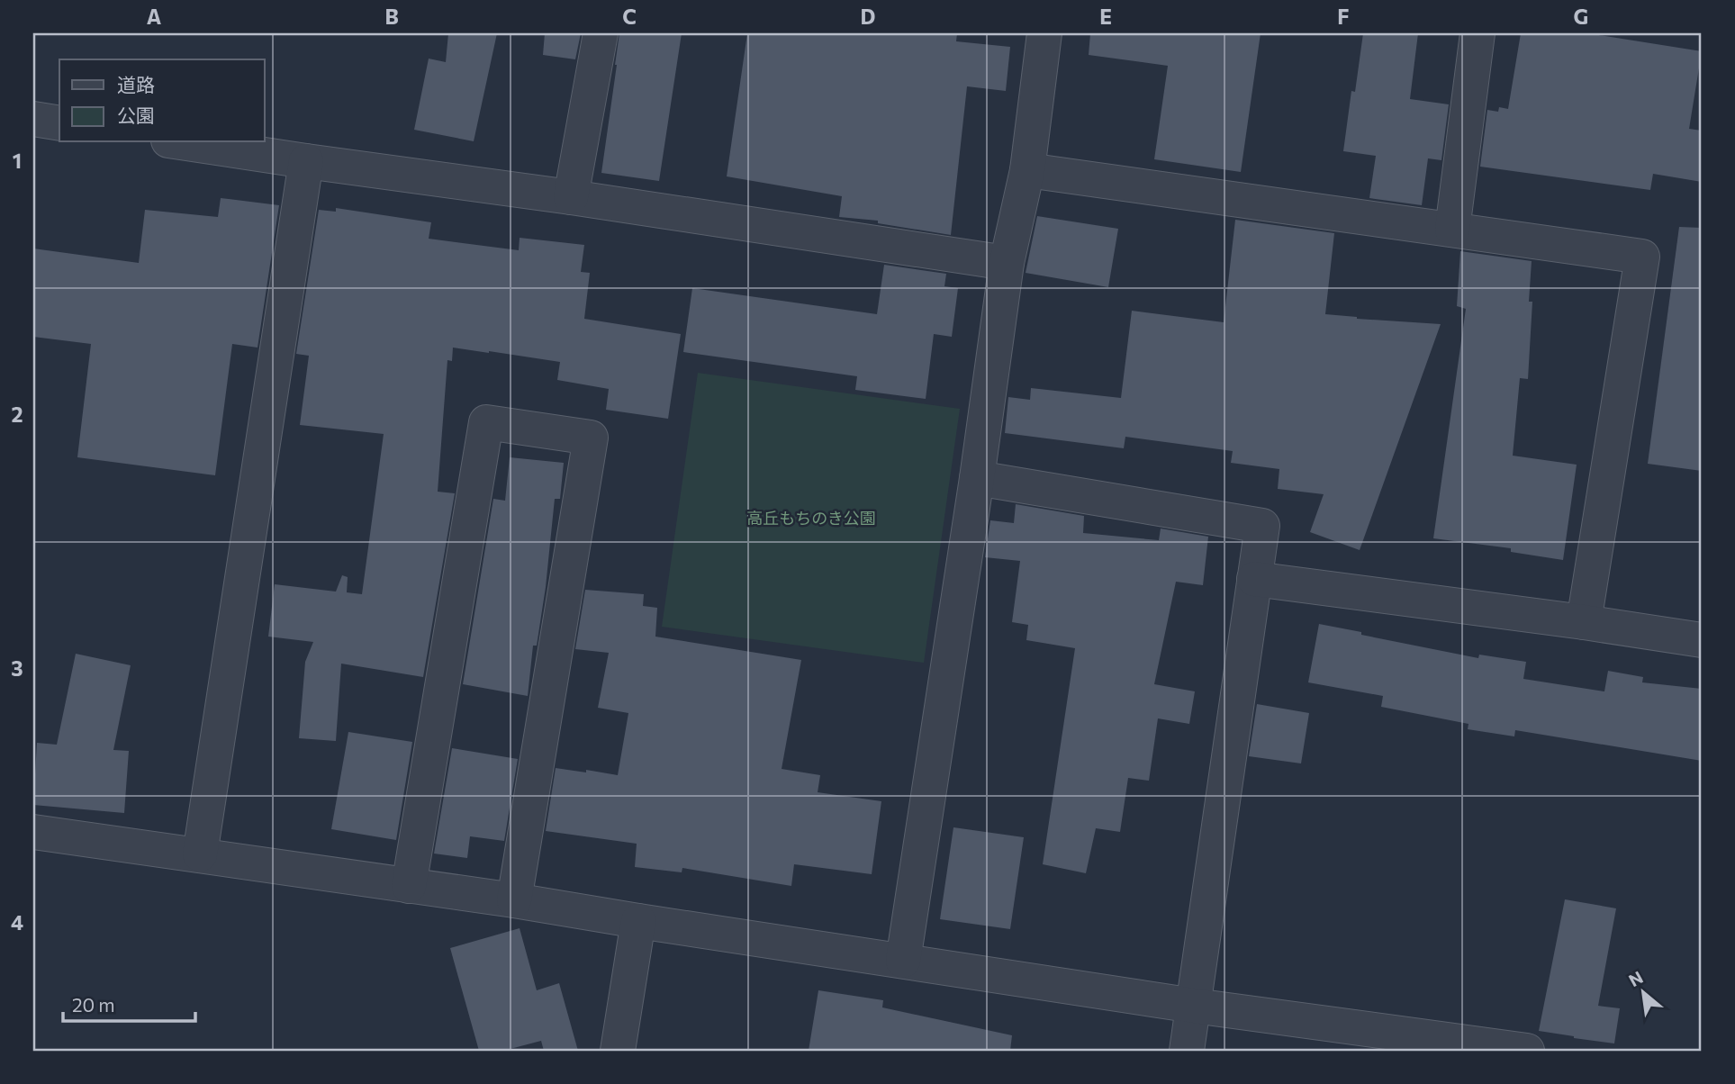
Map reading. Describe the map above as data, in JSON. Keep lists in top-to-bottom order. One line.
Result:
{"parks":["高丘もちのき公園"],"legend":["道路","公園"],"scale_bar":"20 m","north":"top left","grid":{"columns":["A","B","C","D","E","F","G"],"rows":["1","2","3","4"]}}
